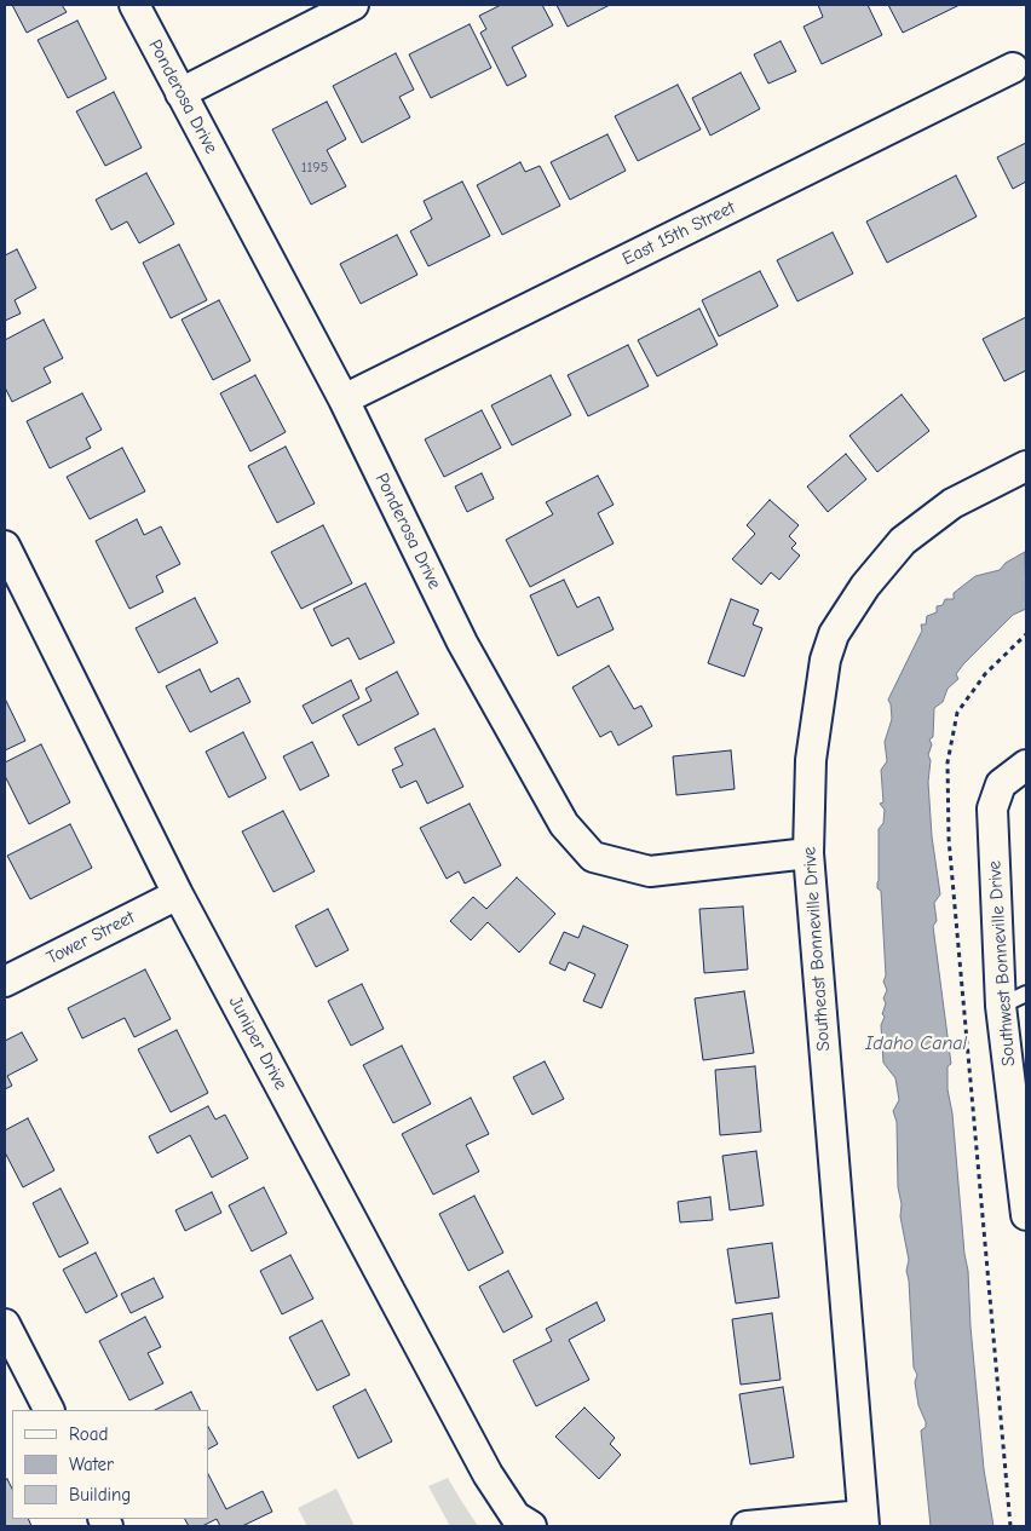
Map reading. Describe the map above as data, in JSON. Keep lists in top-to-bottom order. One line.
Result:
{"streets":{"street":["Ponderosa Drive","East 15th Street","Tower Street","Southeast Bonneville Drive","Southwest Bonneville Drive","Juniper Drive"]},"crossings":[["Ponderosa Drive","East 15th Street"],["Ponderosa Drive","Southeast Bonneville Drive"],["Tower Street","Juniper Drive"]],"water":["Idaho Canal"],"house_numbers":["1195"],"legend":["Road","Water","Building"]}
